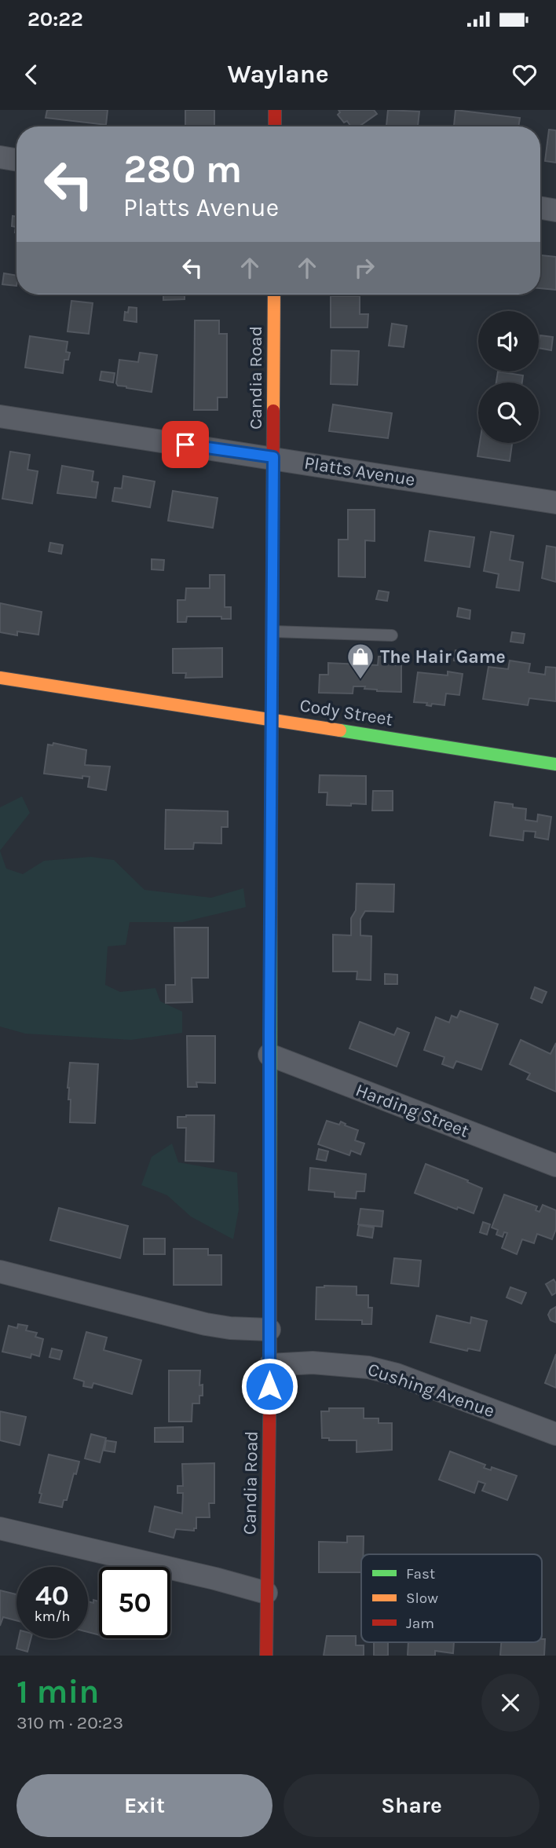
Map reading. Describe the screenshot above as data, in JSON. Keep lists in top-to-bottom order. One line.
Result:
{"streets":{"main road":["Candia Road","Cody Street"],"street":["Platts Avenue","Harding Street","Cushing Avenue"]},"crossings":[["Candia Road","Platts Avenue"],["Candia Road","Cody Street"],["Candia Road","Harding Street"],["Candia Road","Cushing Avenue"]],"places":{"shop":["The Hair Game"]},"legend":["Fast","Slow","Jam"],"page":{"status":"20:22","header":"Waylane","turn":["280 m","Platts Avenue"],"speed":"40 km/h","limit":"50","heading":["1 min","310 m · 20:23"],"buttons":["Exit","Share"]}}
